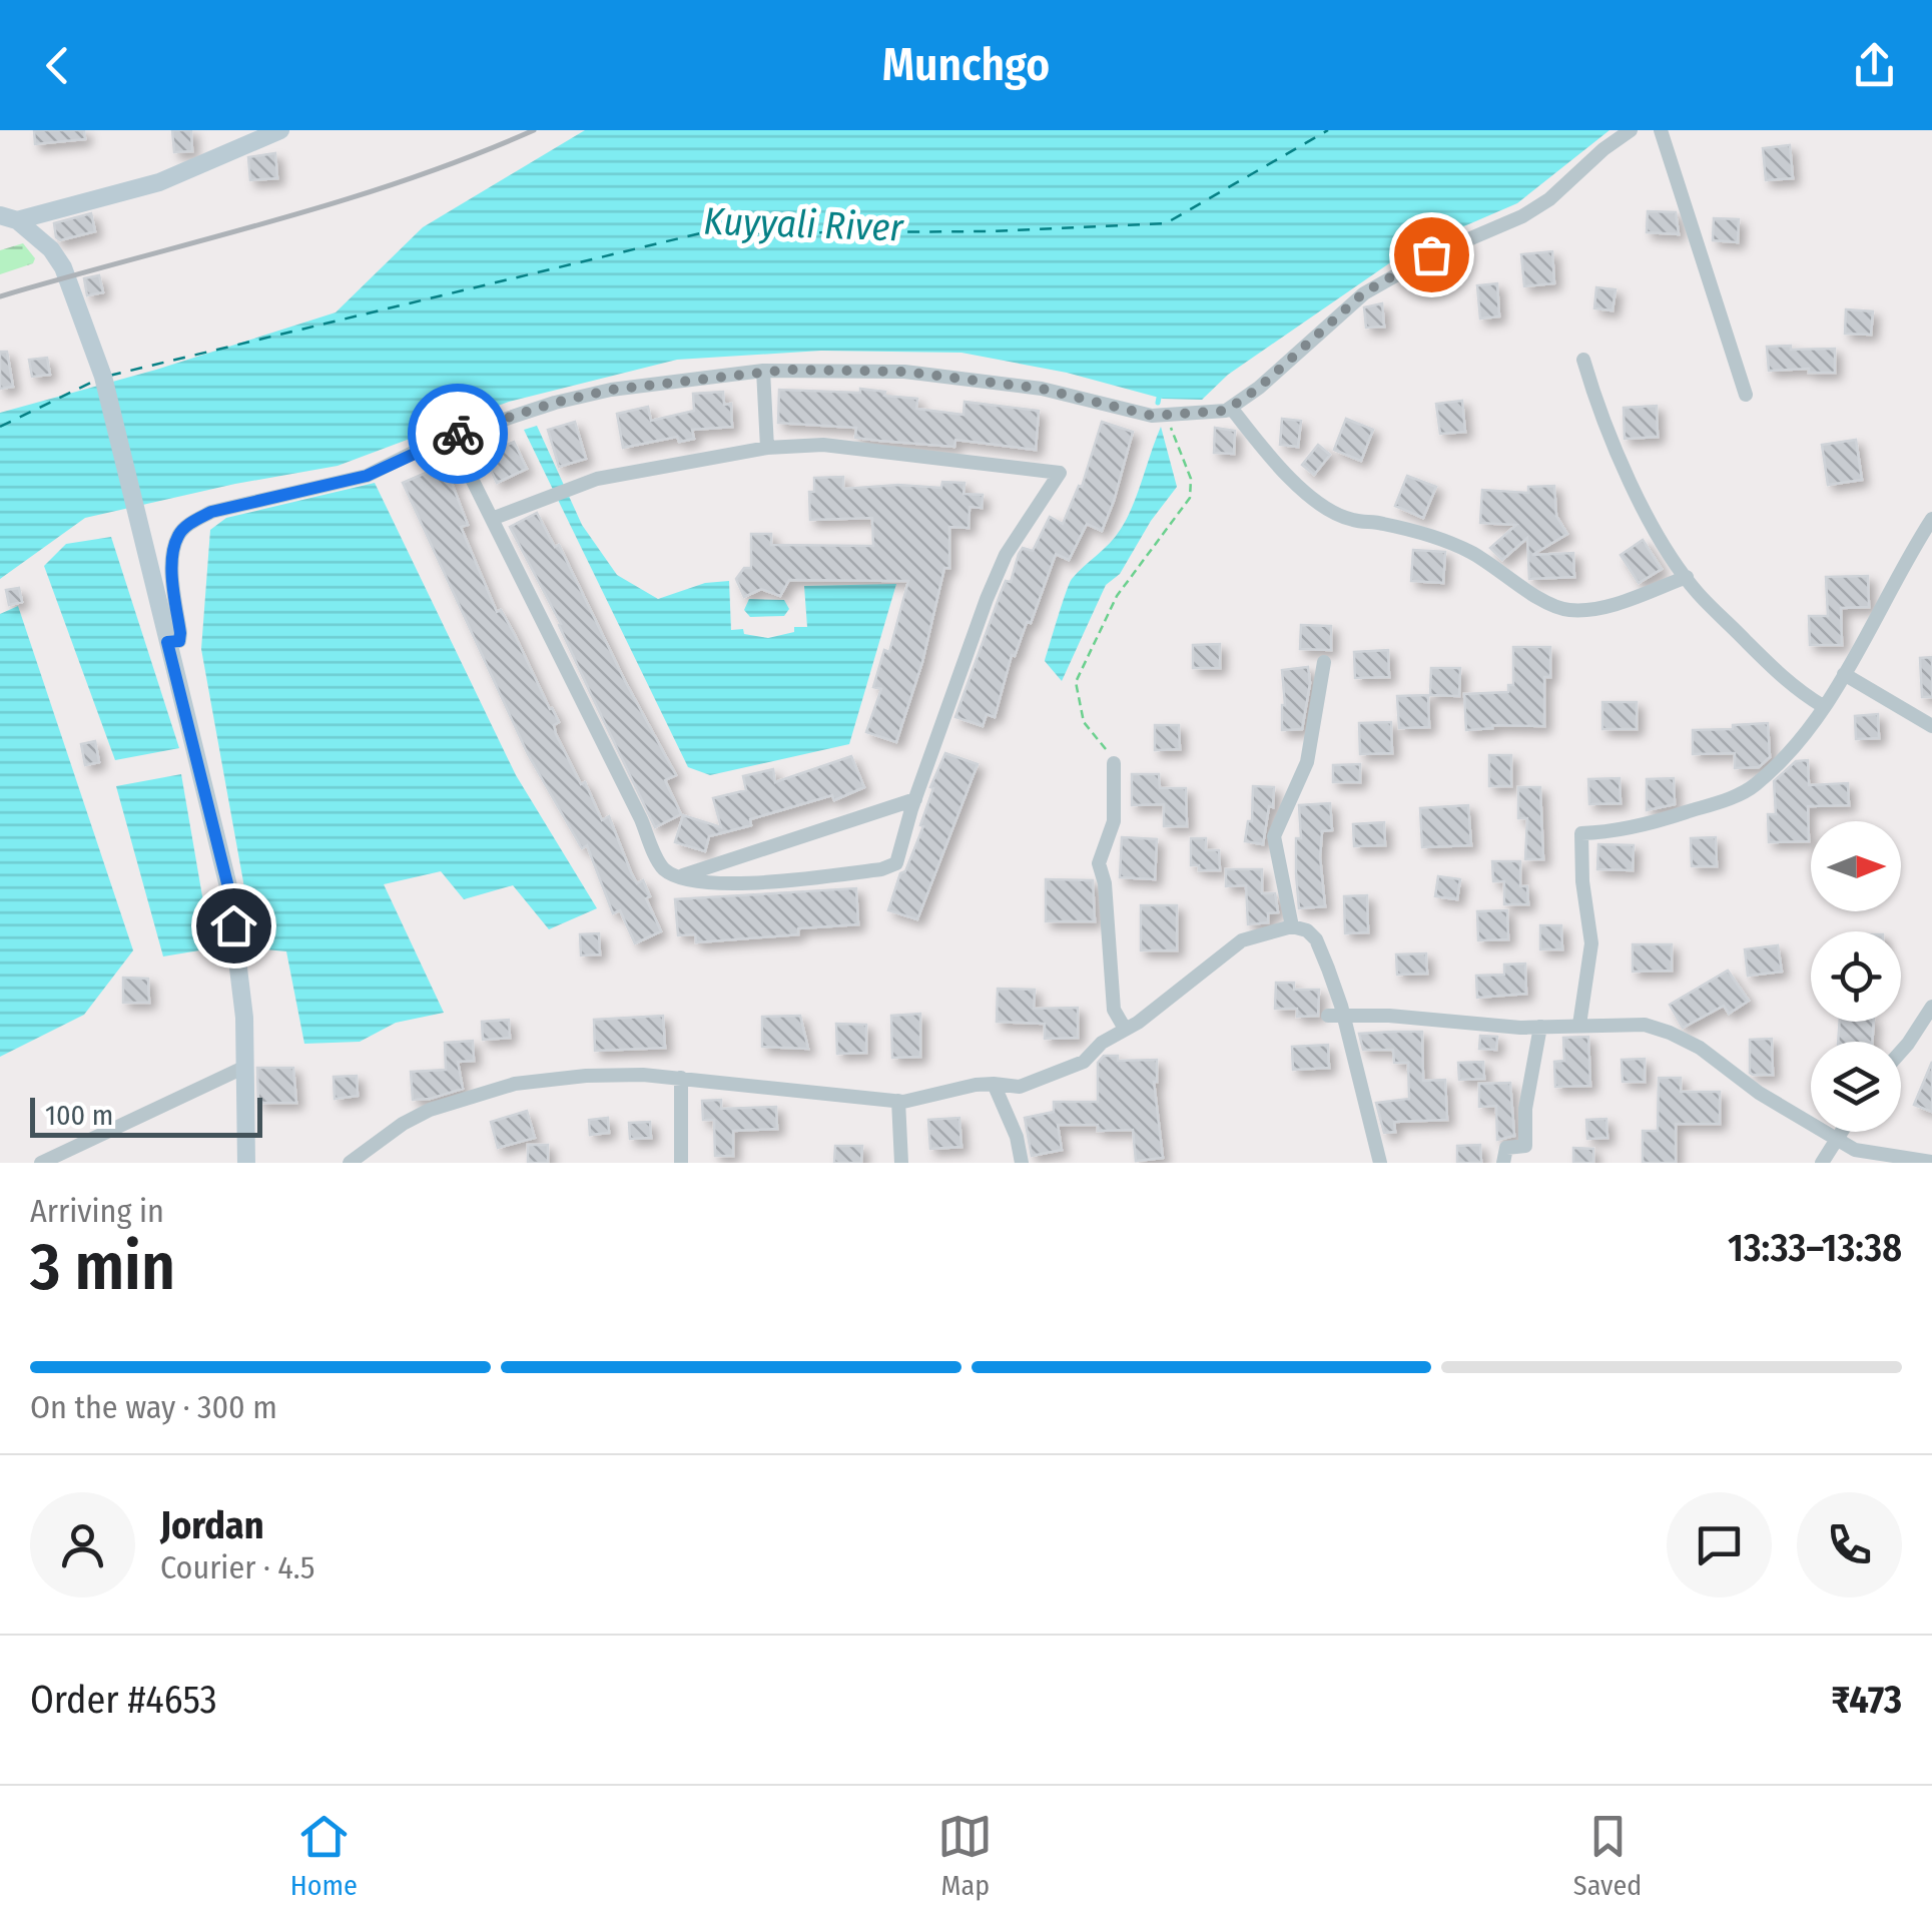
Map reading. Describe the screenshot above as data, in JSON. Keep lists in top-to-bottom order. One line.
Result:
{"water":["Kuyyali River"],"scale_bar":"100 m","north":"right","page":{"header":"Munchgo","scale":"100 m","heading":["3 min","Arriving in","13:33–13:38"],"panel":["Jordan","Courier · 4.5","Order #4653","₹473"],"bar":"On the way · 300 m","tabs":["Home","Map","Saved"]}}
